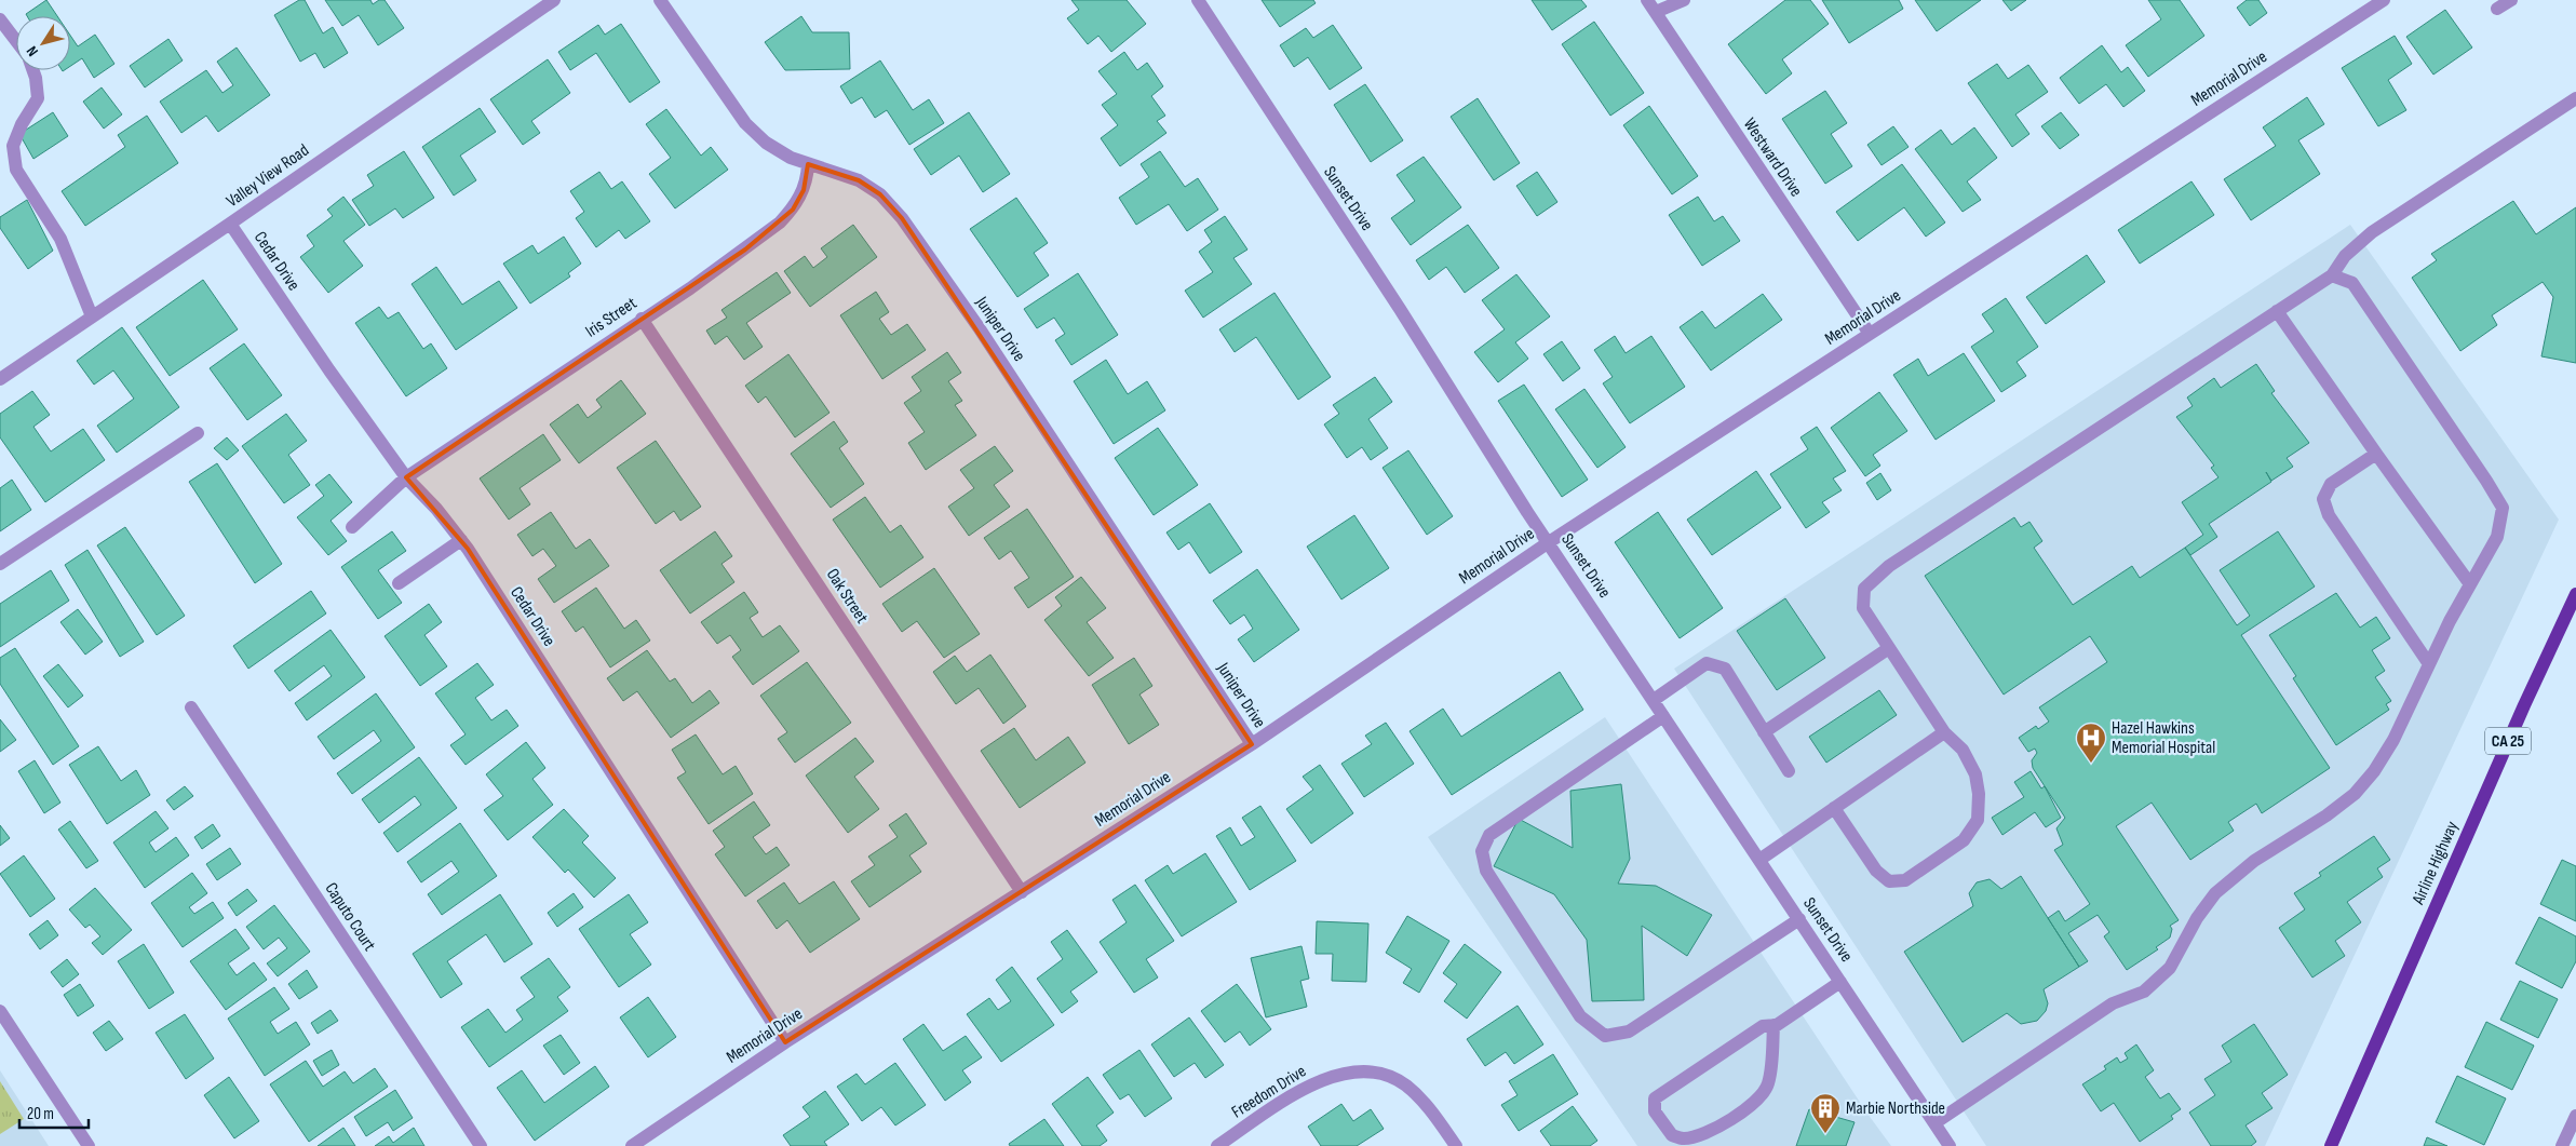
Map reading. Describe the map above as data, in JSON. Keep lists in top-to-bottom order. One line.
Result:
{"streets":{"main road":["CA 25","Airline Highway"],"street":["Memorial Drive","Westward Drive","Valley View Road","Sunset Drive","Cedar Drive","Iris Street","Juniper Drive","Oak Street","Caputo Court","Freedom Drive"]},"crossings":[["Memorial Drive","Westward Drive"],["Memorial Drive","Sunset Drive"],["Memorial Drive","Cedar Drive"],["Memorial Drive","Juniper Drive"],["Memorial Drive","Oak Street"],["Valley View Road","Cedar Drive"],["Cedar Drive","Iris Street"],["Iris Street","Juniper Drive"],["Iris Street","Oak Street"]],"places":{"hospital":["Hazel Hawkins Memorial Hospital"],"building":["Marbie Northside"]},"scale_bar":"20 m","north":"bottom left"}
